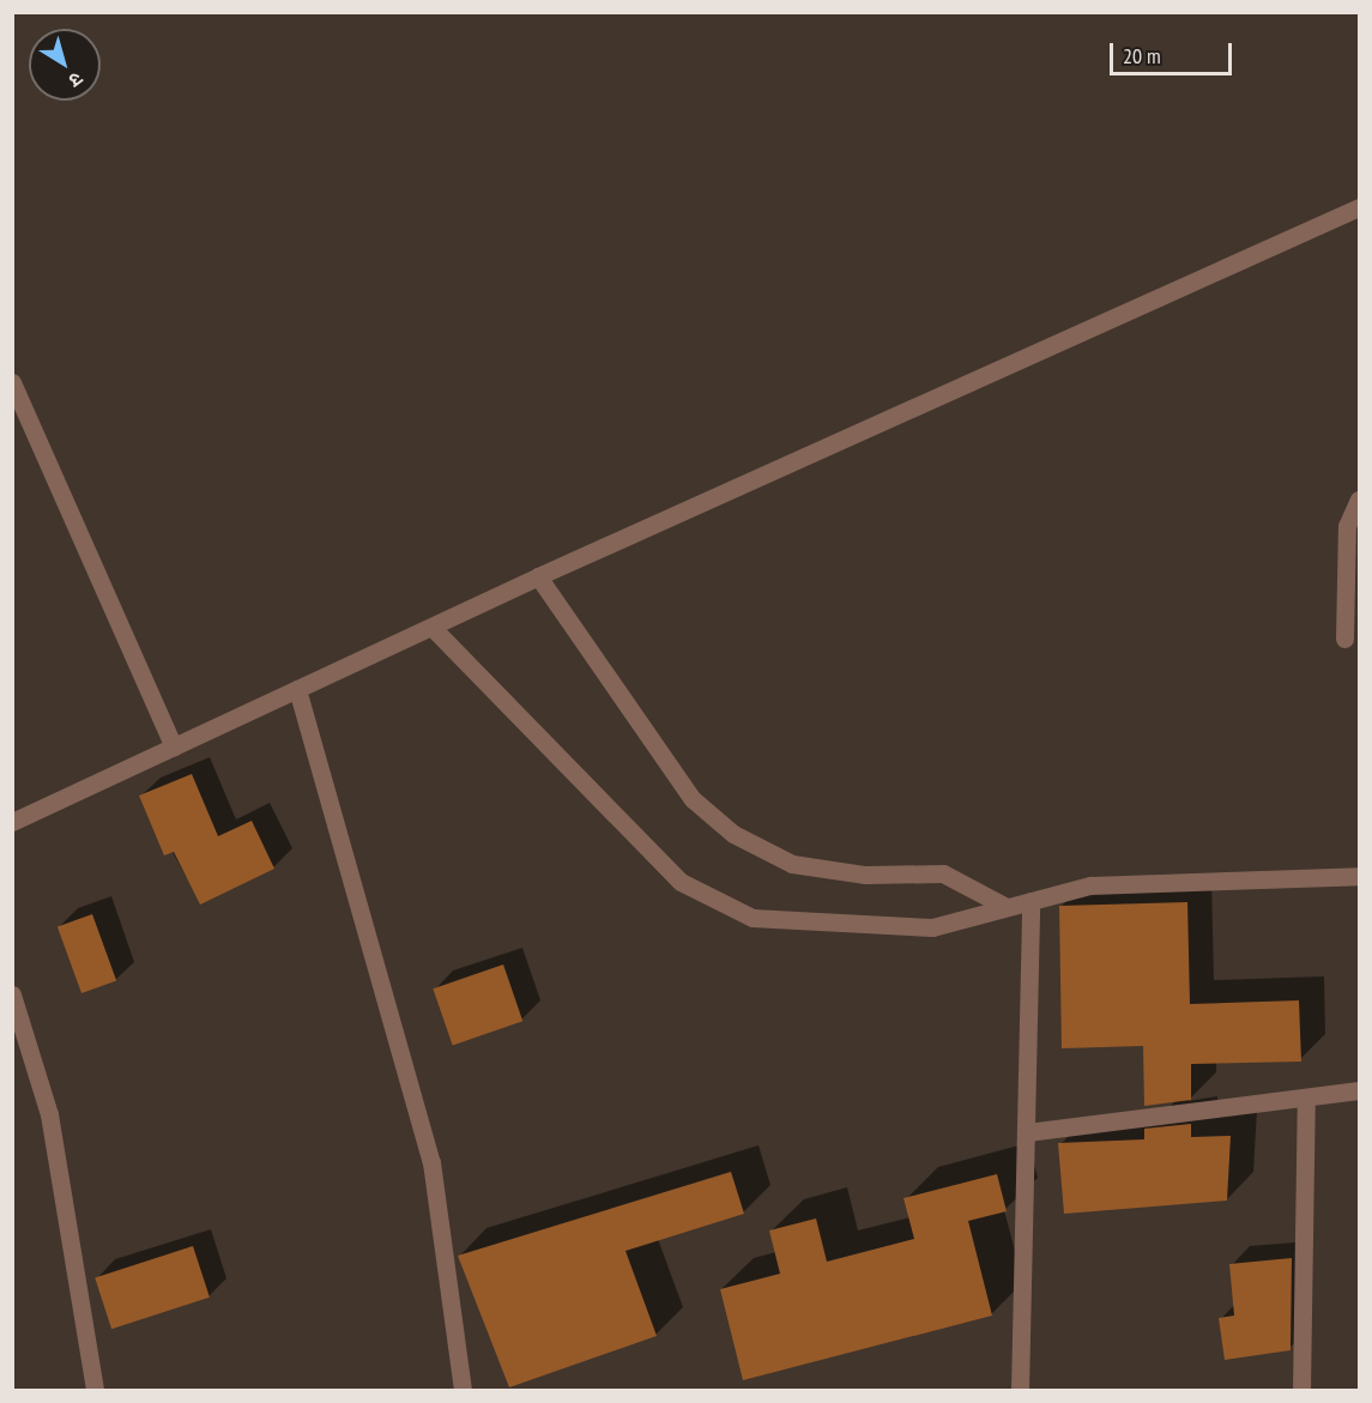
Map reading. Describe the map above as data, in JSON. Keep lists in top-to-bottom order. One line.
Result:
{"scale_bar":"20 m","north":"bottom right"}
